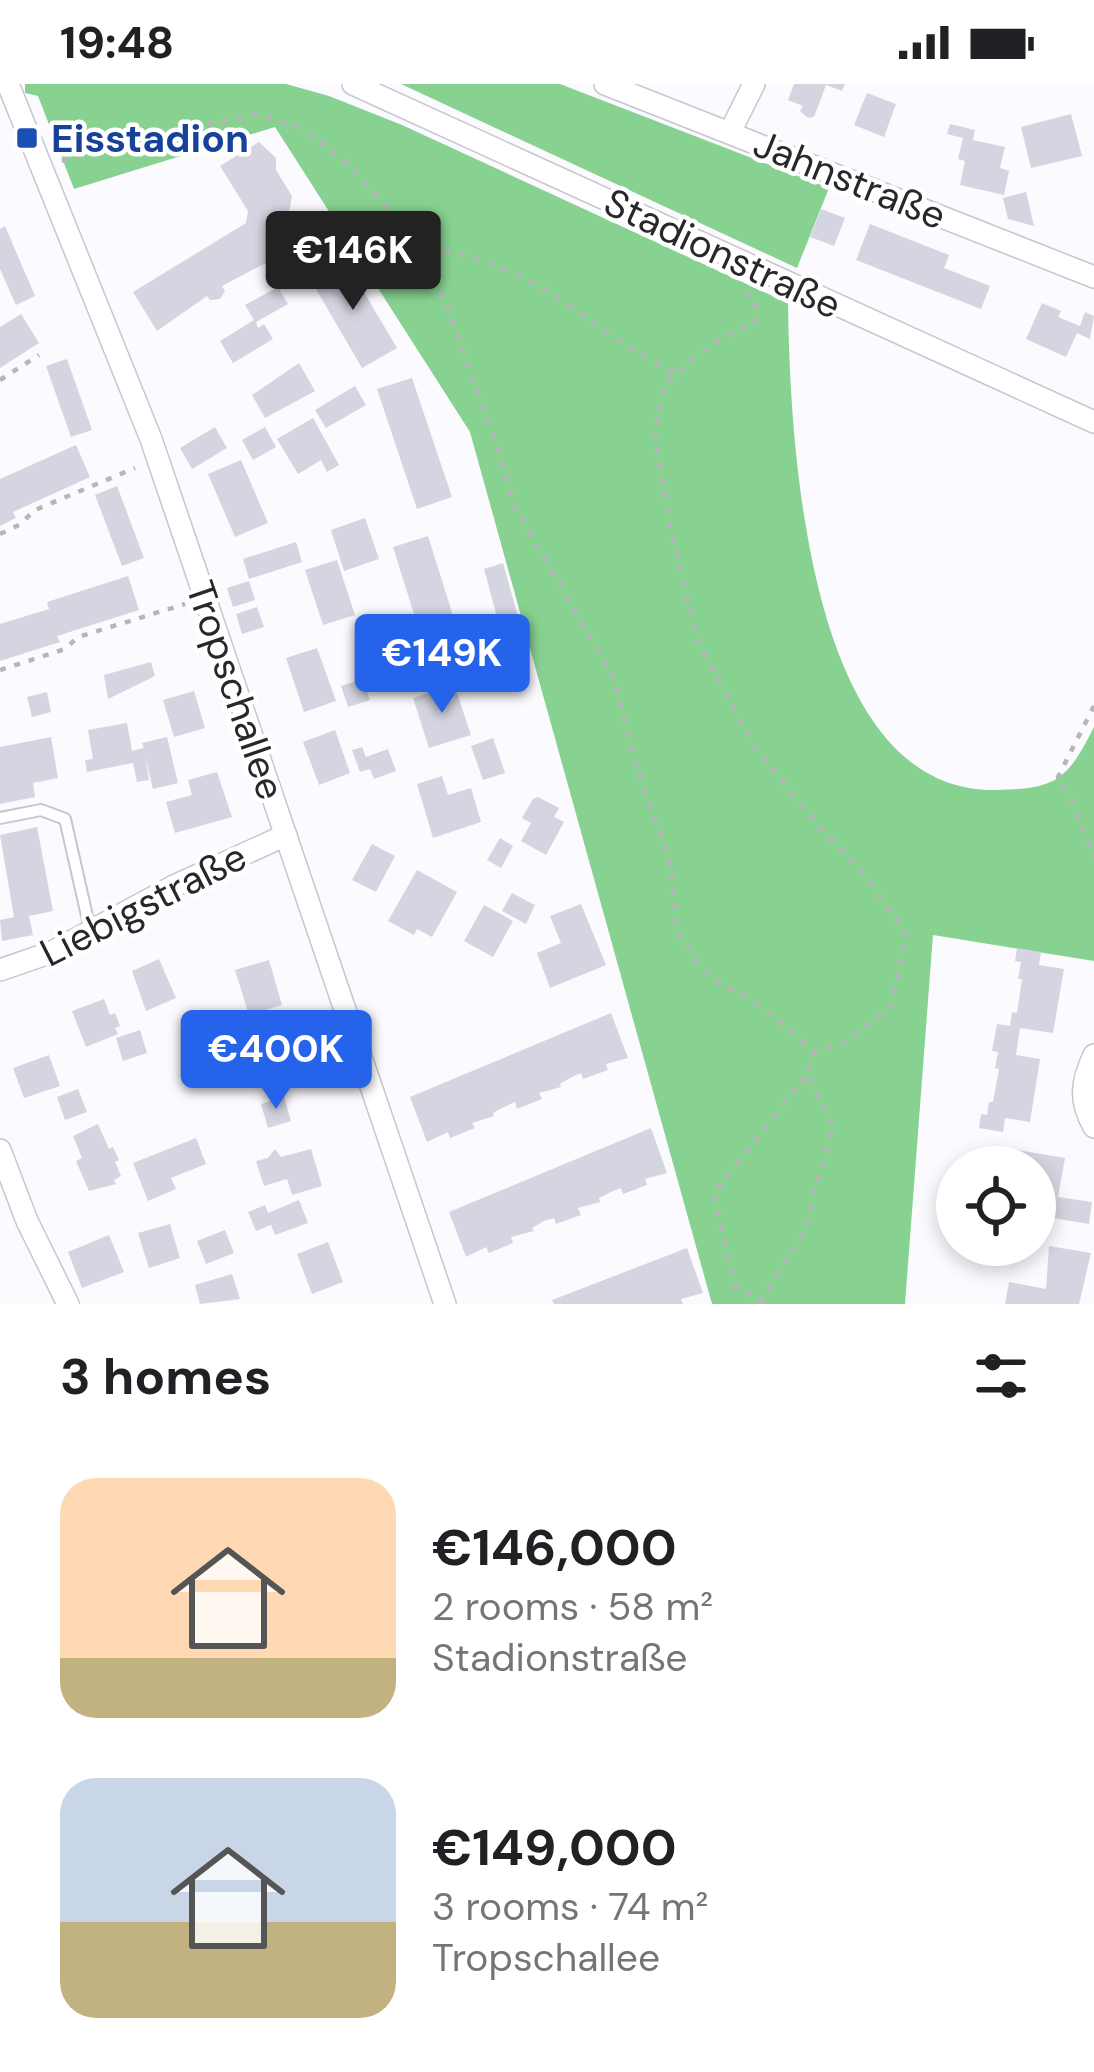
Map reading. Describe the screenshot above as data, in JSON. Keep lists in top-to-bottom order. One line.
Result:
{"streets":{"street":["Jahnstraße","Stadionstraße","Tropschallee","Liebigstraße"]},"crossings":[["Tropschallee","Liebigstraße"]],"places":{"transit":["Eisstadion"]},"page":{"status":"19:48","price":["€146K","€149K","€400K"],"heading":"3 homes","list":[{"name":"€146,000","note":"2 rooms · 58 m² · Stadionstraße"},{"name":"€149,000","note":"3 rooms · 74 m² · Tropschallee"}]}}
